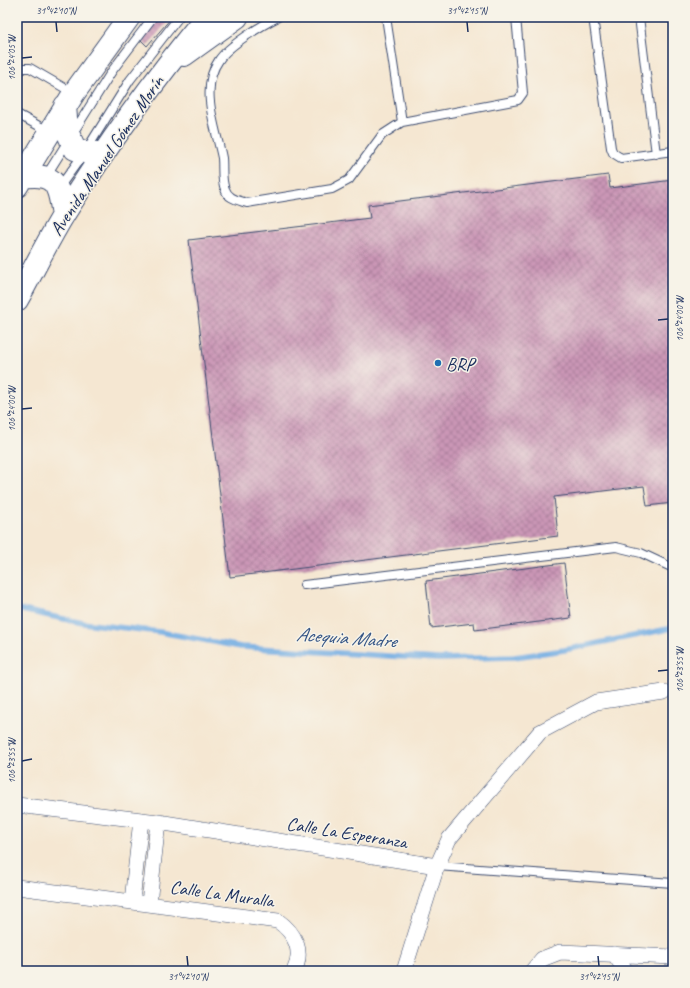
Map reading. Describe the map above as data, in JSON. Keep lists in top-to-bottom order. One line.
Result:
{"streets":{"main road":["Avenida Manuel Gómez Morín"],"street":["Calle La Esperanza","Calle La Muralla"]},"crossings":[["Calle La Esperanza","Calle La Muralla"]],"water":["Acequia Madre"],"places":["BRP"],"coordinates":["31°42'10\"N","31°42'15\"N","106°24'05\"W","106°24'00\"W","106°23'55\"W"]}
